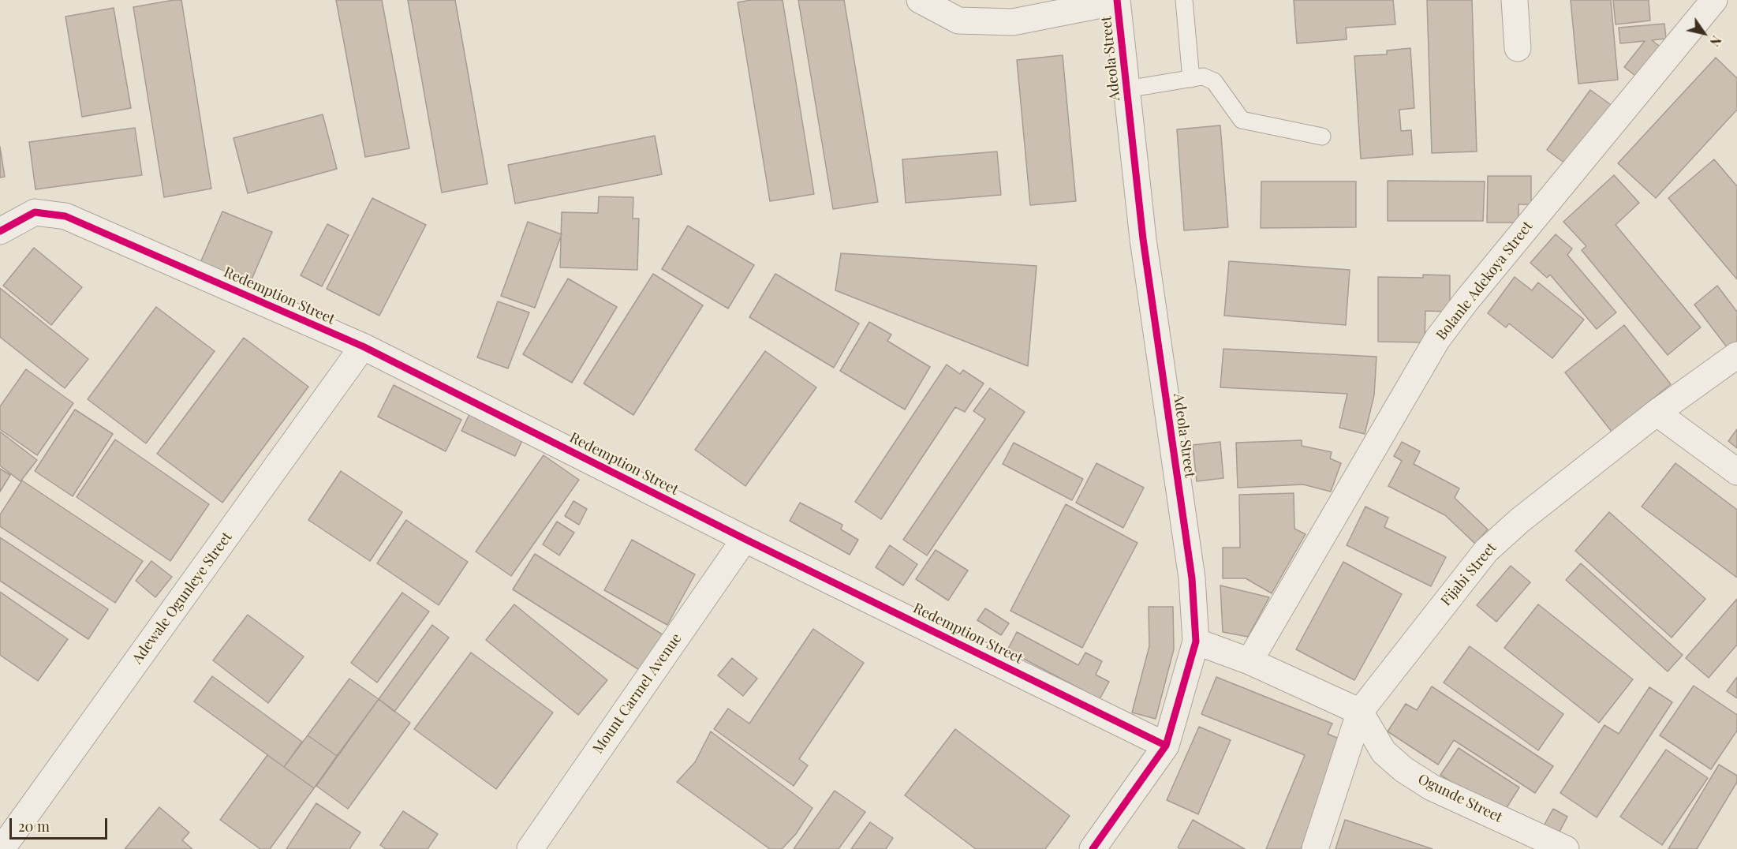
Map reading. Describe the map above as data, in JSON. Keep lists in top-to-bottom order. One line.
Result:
{"streets":{"street":["Adeola Street","Bolanle Adekoya Street","Redemption Street","Fijabi Street","Adewale Ogunleye Street","Mount Carmel Avenue","Ogunde Street"]},"crossings":[["Adeola Street","Redemption Street"],["Redemption Street","Adewale Ogunleye Street"],["Redemption Street","Mount Carmel Avenue"],["Fijabi Street","Ogunde Street"]],"scale_bar":"20 m","north":"bottom right"}
